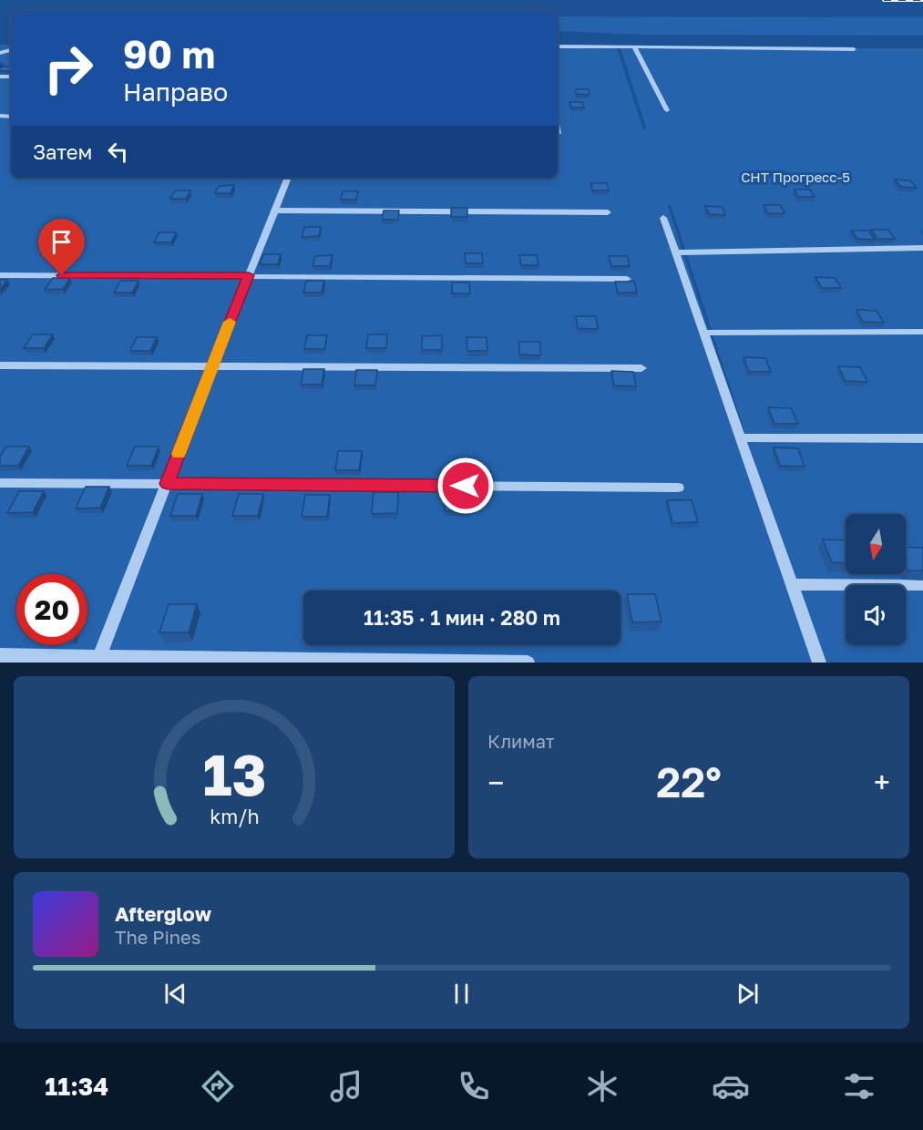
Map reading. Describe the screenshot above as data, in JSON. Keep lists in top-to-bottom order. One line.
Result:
{"parks":["СНТ Прогресс-5"],"north":"bottom","page":{"turn":["90 m","Направо"],"then":"Затем","limit":"20","trip":"11:35 · 1 мин · 280 m","tile":"Климат","heat":["−","22°","+"],"song":["Afterglow","The Pines"],"tabs":"11:34","gauge":["13","km/h"]}}
